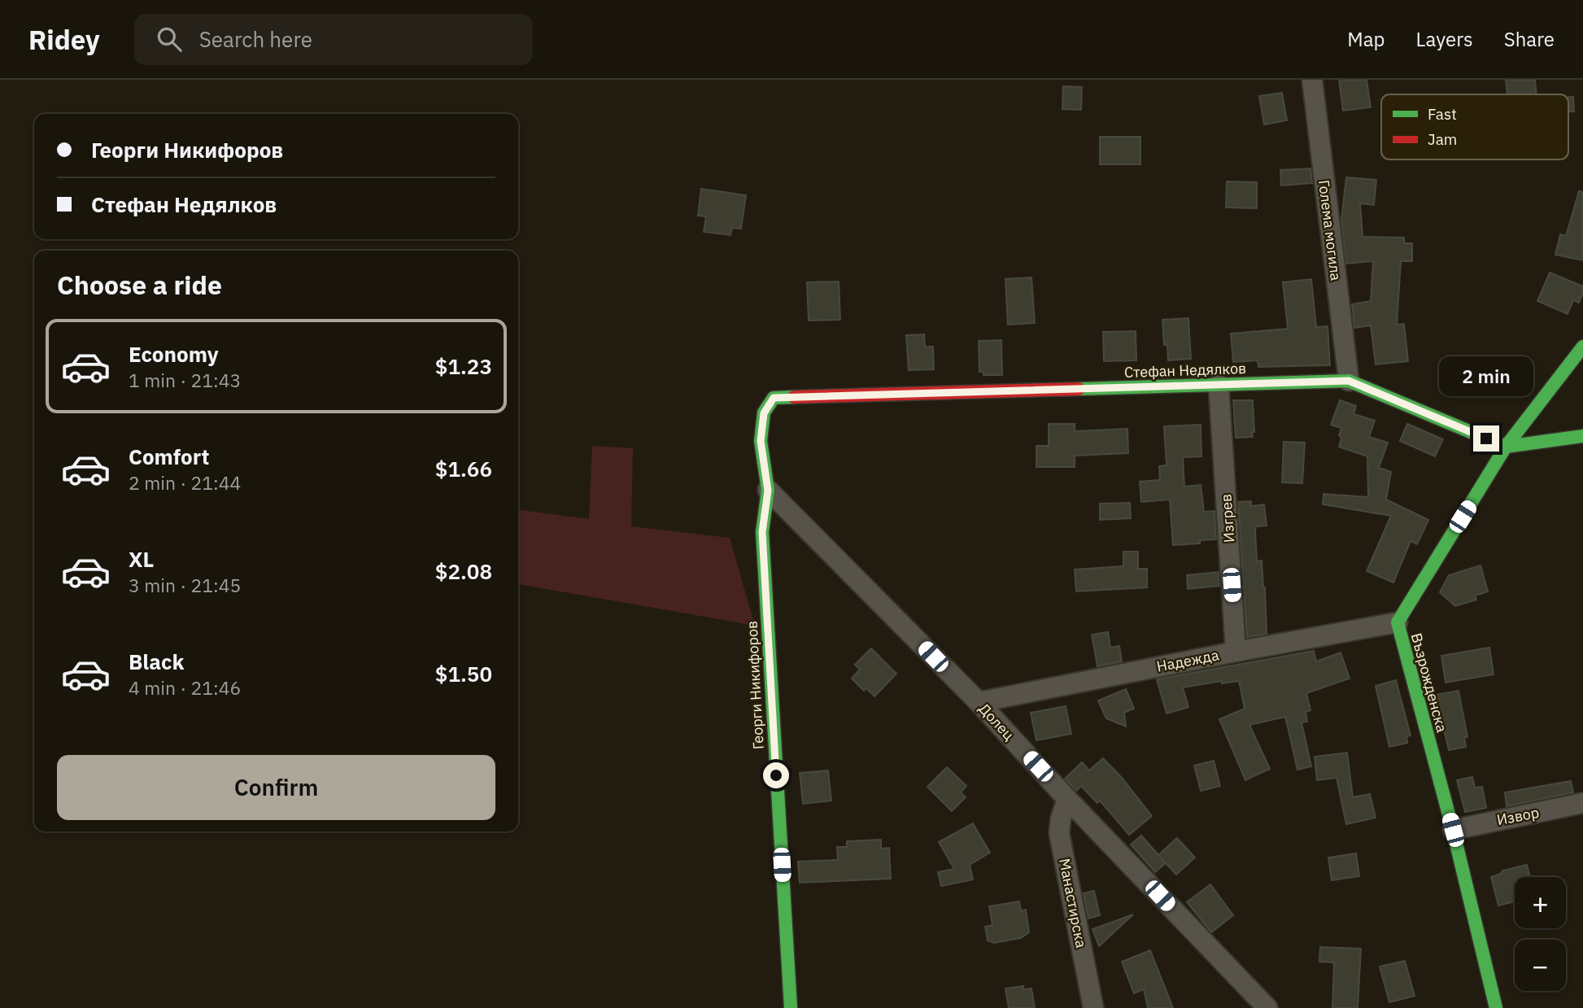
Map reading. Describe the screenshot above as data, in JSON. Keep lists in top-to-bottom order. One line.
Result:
{"streets":{"street":["Голема могила","Стефан Недялков","Изгрев","Надежда","Възрожденска","Георги Никифоров","Долец","Извор","Манастирска"]},"crossings":[["Голема могила","Стефан Недялков"],["Стефан Недялков","Изгрев"],["Стефан Недялков","Възрожденска"],["Стефан Недялков","Георги Никифоров"],["Изгрев","Надежда"],["Надежда","Възрожденска"],["Надежда","Долец"],["Възрожденска","Извор"],["Георги Никифоров","Долец"],["Долец","Манастирска"]],"legend":["Fast","Jam"],"page":{"header":"Ridey","search":"Search here","nav":["Map","Layers","Share"],"banner":["Георги Никифоров","Стефан Недялков"],"heading":"Choose a ride","list":[{"name":"Economy","note":"1 min · 21:43","value":"$1.23"},{"name":"Comfort","note":"2 min · 21:44","value":"$1.66"},{"name":"XL","note":"3 min · 21:45","value":"$2.08"},{"name":"Black","note":"4 min · 21:46","value":"$1.50"}],"bubble":"2 min","buttons":"Confirm","map_buttons":["+","−"]}}
